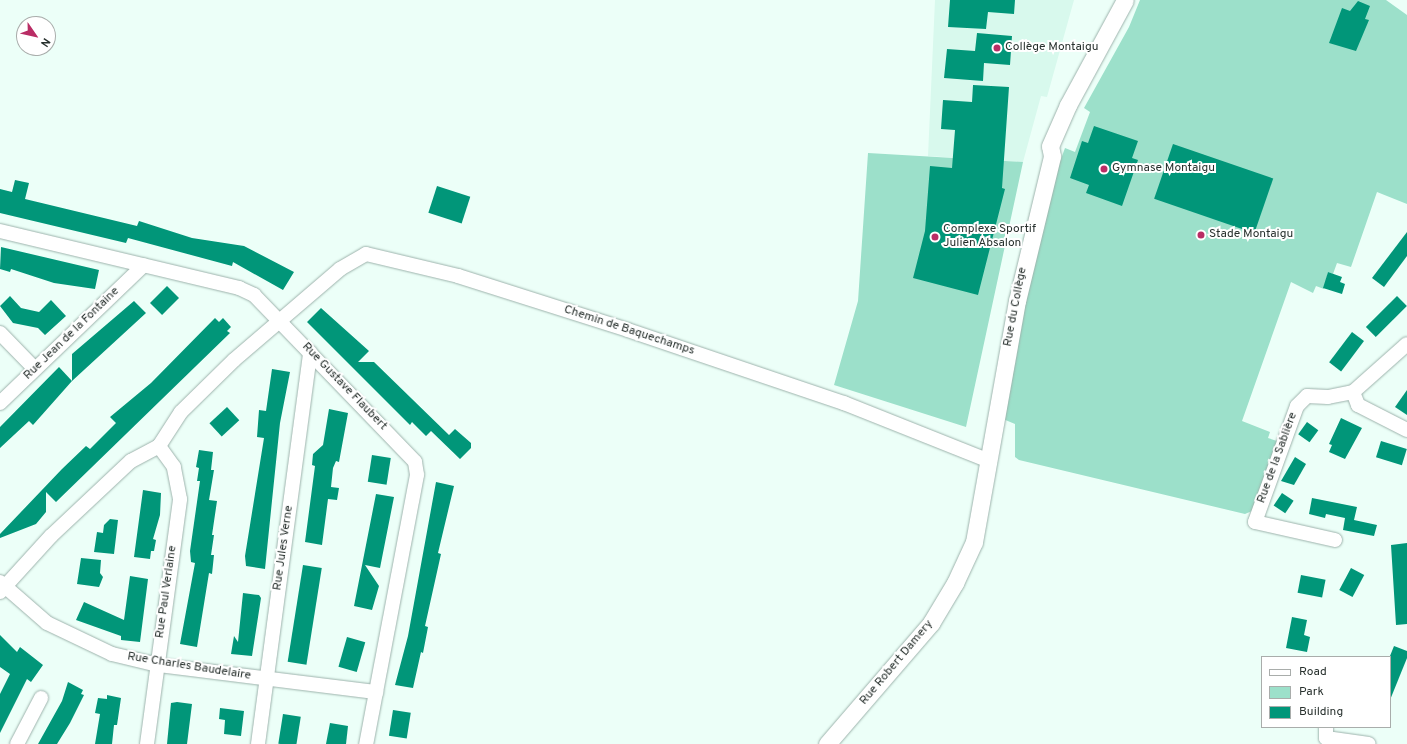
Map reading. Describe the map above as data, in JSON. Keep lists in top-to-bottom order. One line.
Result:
{"streets":{"street":["Rue du Collège","Chemin de Baquechamps","Rue Jean de la Fontaine","Rue Gustave Flaubert","Rue de la Sablière","Rue Jules Verne","Rue Paul Verlaine","Rue Robert Damery","Rue Charles Baudelaire"]},"crossings":[["Rue du Collège","Chemin de Baquechamps"],["Rue du Collège","Rue Robert Damery"],["Chemin de Baquechamps","Rue Gustave Flaubert"],["Chemin de Baquechamps","Rue Paul Verlaine"],["Chemin de Baquechamps","Rue Robert Damery"],["Rue Jean de la Fontaine","Rue Gustave Flaubert"],["Rue Gustave Flaubert","Rue Jules Verne"],["Rue Gustave Flaubert","Rue Charles Baudelaire"],["Rue Jules Verne","Rue Charles Baudelaire"],["Rue Paul Verlaine","Rue Charles Baudelaire"]],"places":["Collège Montaigu","Gymnase Montaigu","Stade Montaigu","Complexe Sportif Julien Absalon"],"legend":["Road","Park","Building"],"north":"bottom right"}
